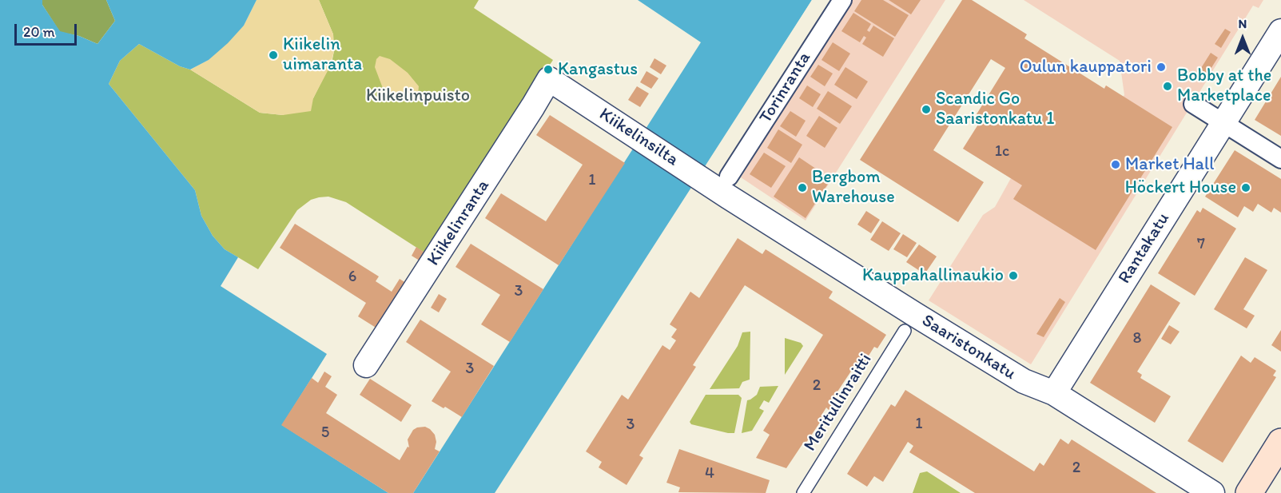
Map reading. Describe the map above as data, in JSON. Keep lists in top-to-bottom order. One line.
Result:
{"streets":{"street":["Torinranta","Kiikelinsilta","Kiikelinranta","Rantakatu","Saaristonkatu"],"lane":["Meritullinraitti"]},"crossings":[["Torinranta","Kiikelinsilta"],["Torinranta","Saaristonkatu"],["Kiikelinsilta","Kiikelinranta"],["Kiikelinsilta","Saaristonkatu"],["Rantakatu","Saaristonkatu"]],"parks":["Kiikelinpuisto"],"places":["Kiikelin uimaranta","Oulun kauppatori","Kangastus","Bobby at the Marketplace","Scandic Go Saaristonkatu 1","Market Hall","Bergbom Warehouse","Höckert House","Kauppahallinaukio"],"house_numbers":["1c","1","7","6","3","8","3","2","1","3","5","2","4"],"scale_bar":"20 m","north":"top"}
